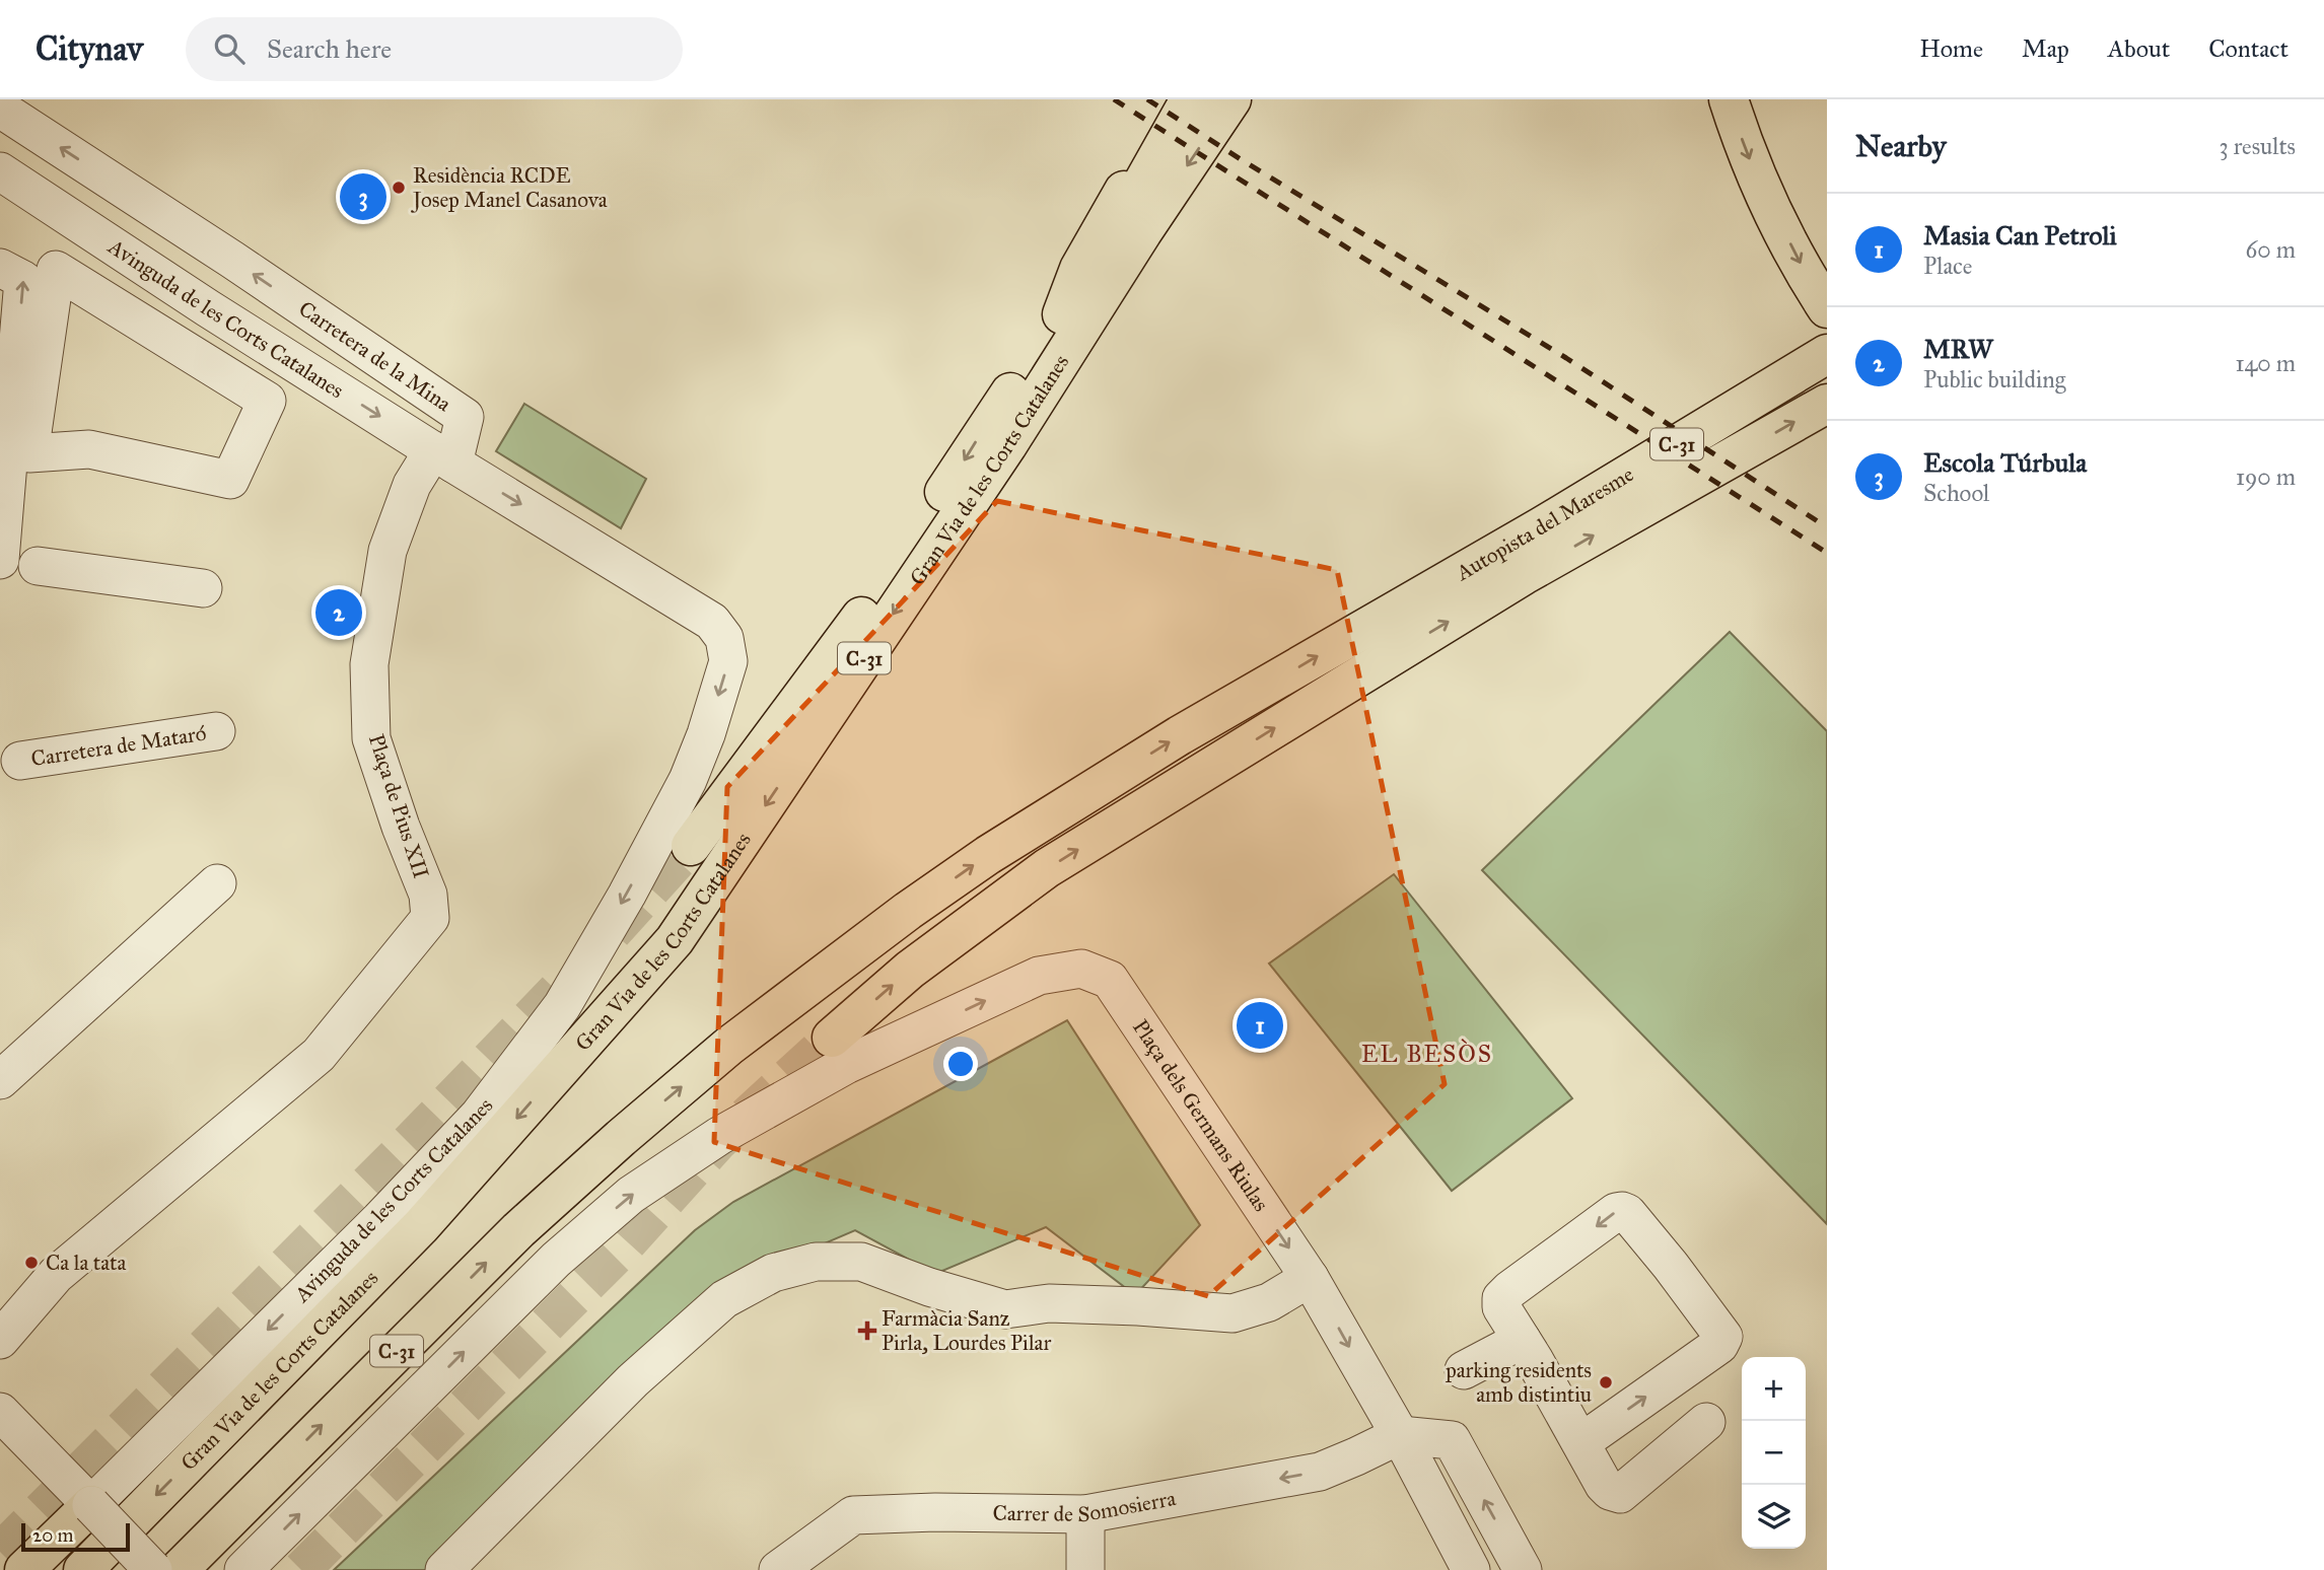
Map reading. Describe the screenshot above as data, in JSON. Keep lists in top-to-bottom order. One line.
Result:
{"streets":{"main road":["C-31","Gran Via de les Corts Catalanes","Autopista del Maresme"],"street":["Avinguda de les Corts Catalanes","Carretera de la Mina","Carretera de Mataró","Plaça de Pius XII","Plaça dels Germans Riulas","Carrer de Somosierra"]},"crossings":[["Avinguda de les Corts Catalanes","Carretera de la Mina"],["Avinguda de les Corts Catalanes","Plaça de Pius XII"],["Carretera de la Mina","Plaça de Pius XII"],["Plaça dels Germans Riulas","Carrer de Somosierra"]],"one_way":["Carretera de la Mina"],"districts":["EL BESÒS"],"places":{"other":["Residència RCDE Josep Manel Casanova","Ca la tata","parking residents amb distintiu"],"health":["Farmàcia Sanz Pirla, Lourdes Pilar"]},"scale_bar":"20 m","page":{"header":"Citynav","search":"Search here","nav":["Home","Map","About","Contact"],"heading":["Nearby","3 results"],"pins":["3","2","1"],"list":[{"mark":"1","name":"Masia Can Petroli","note":"Place","value":"60 m"},{"mark":"2","name":"MRW","note":"Public building","value":"140 m"},{"mark":"3","name":"Escola Túrbula","note":"School","value":"190 m"}],"map_buttons":["+","−"],"scale":"20 m"}}
